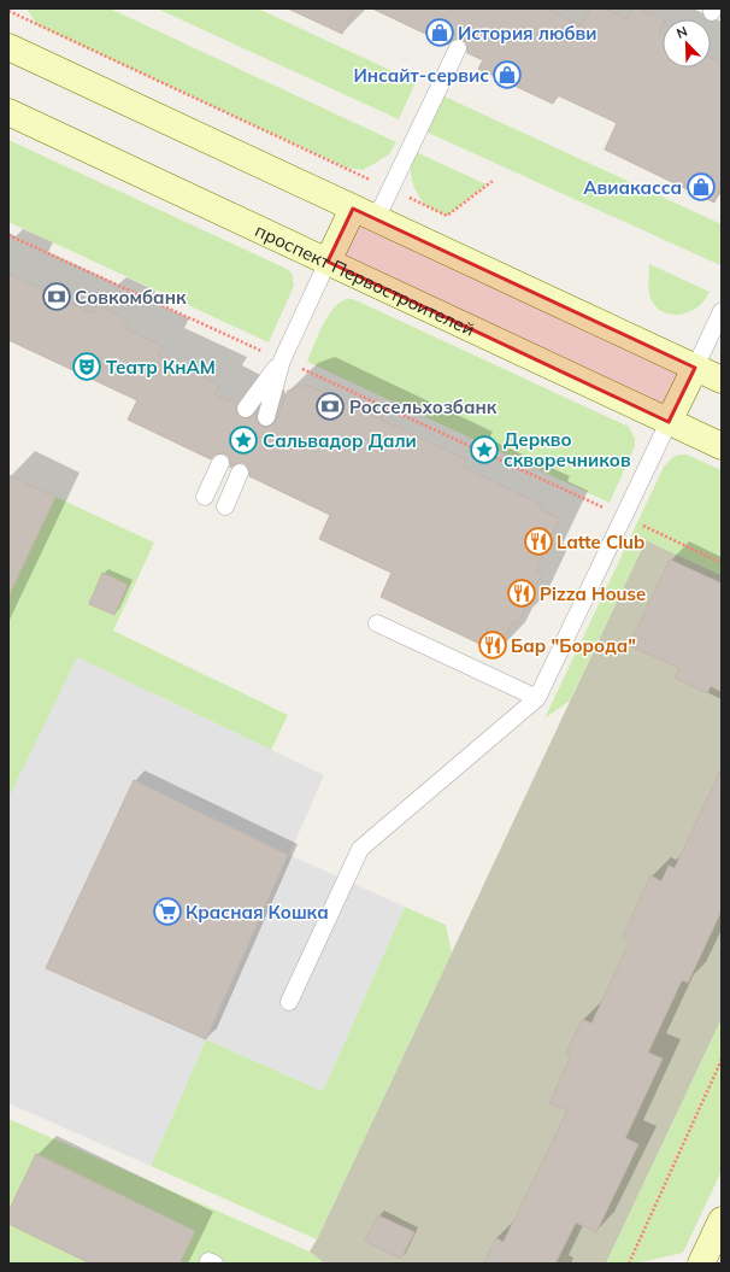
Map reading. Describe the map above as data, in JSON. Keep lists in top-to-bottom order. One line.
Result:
{"streets":{"main road":["проспект Первостроителей"]},"places":{"shop":["История любви","Инсайт-сервис","Авиакасса"],"bank":["Совкомбанк","Россельхозбанк"],"theatre":["Театр КнАМ"],"place":["Сальвадор Дали","Деркво скворечников"],"restaurant":["Latte Club","Pizza House","Бар \"Борода\""],"supermarket":["Красная Кошка"]},"north":"top left"}
